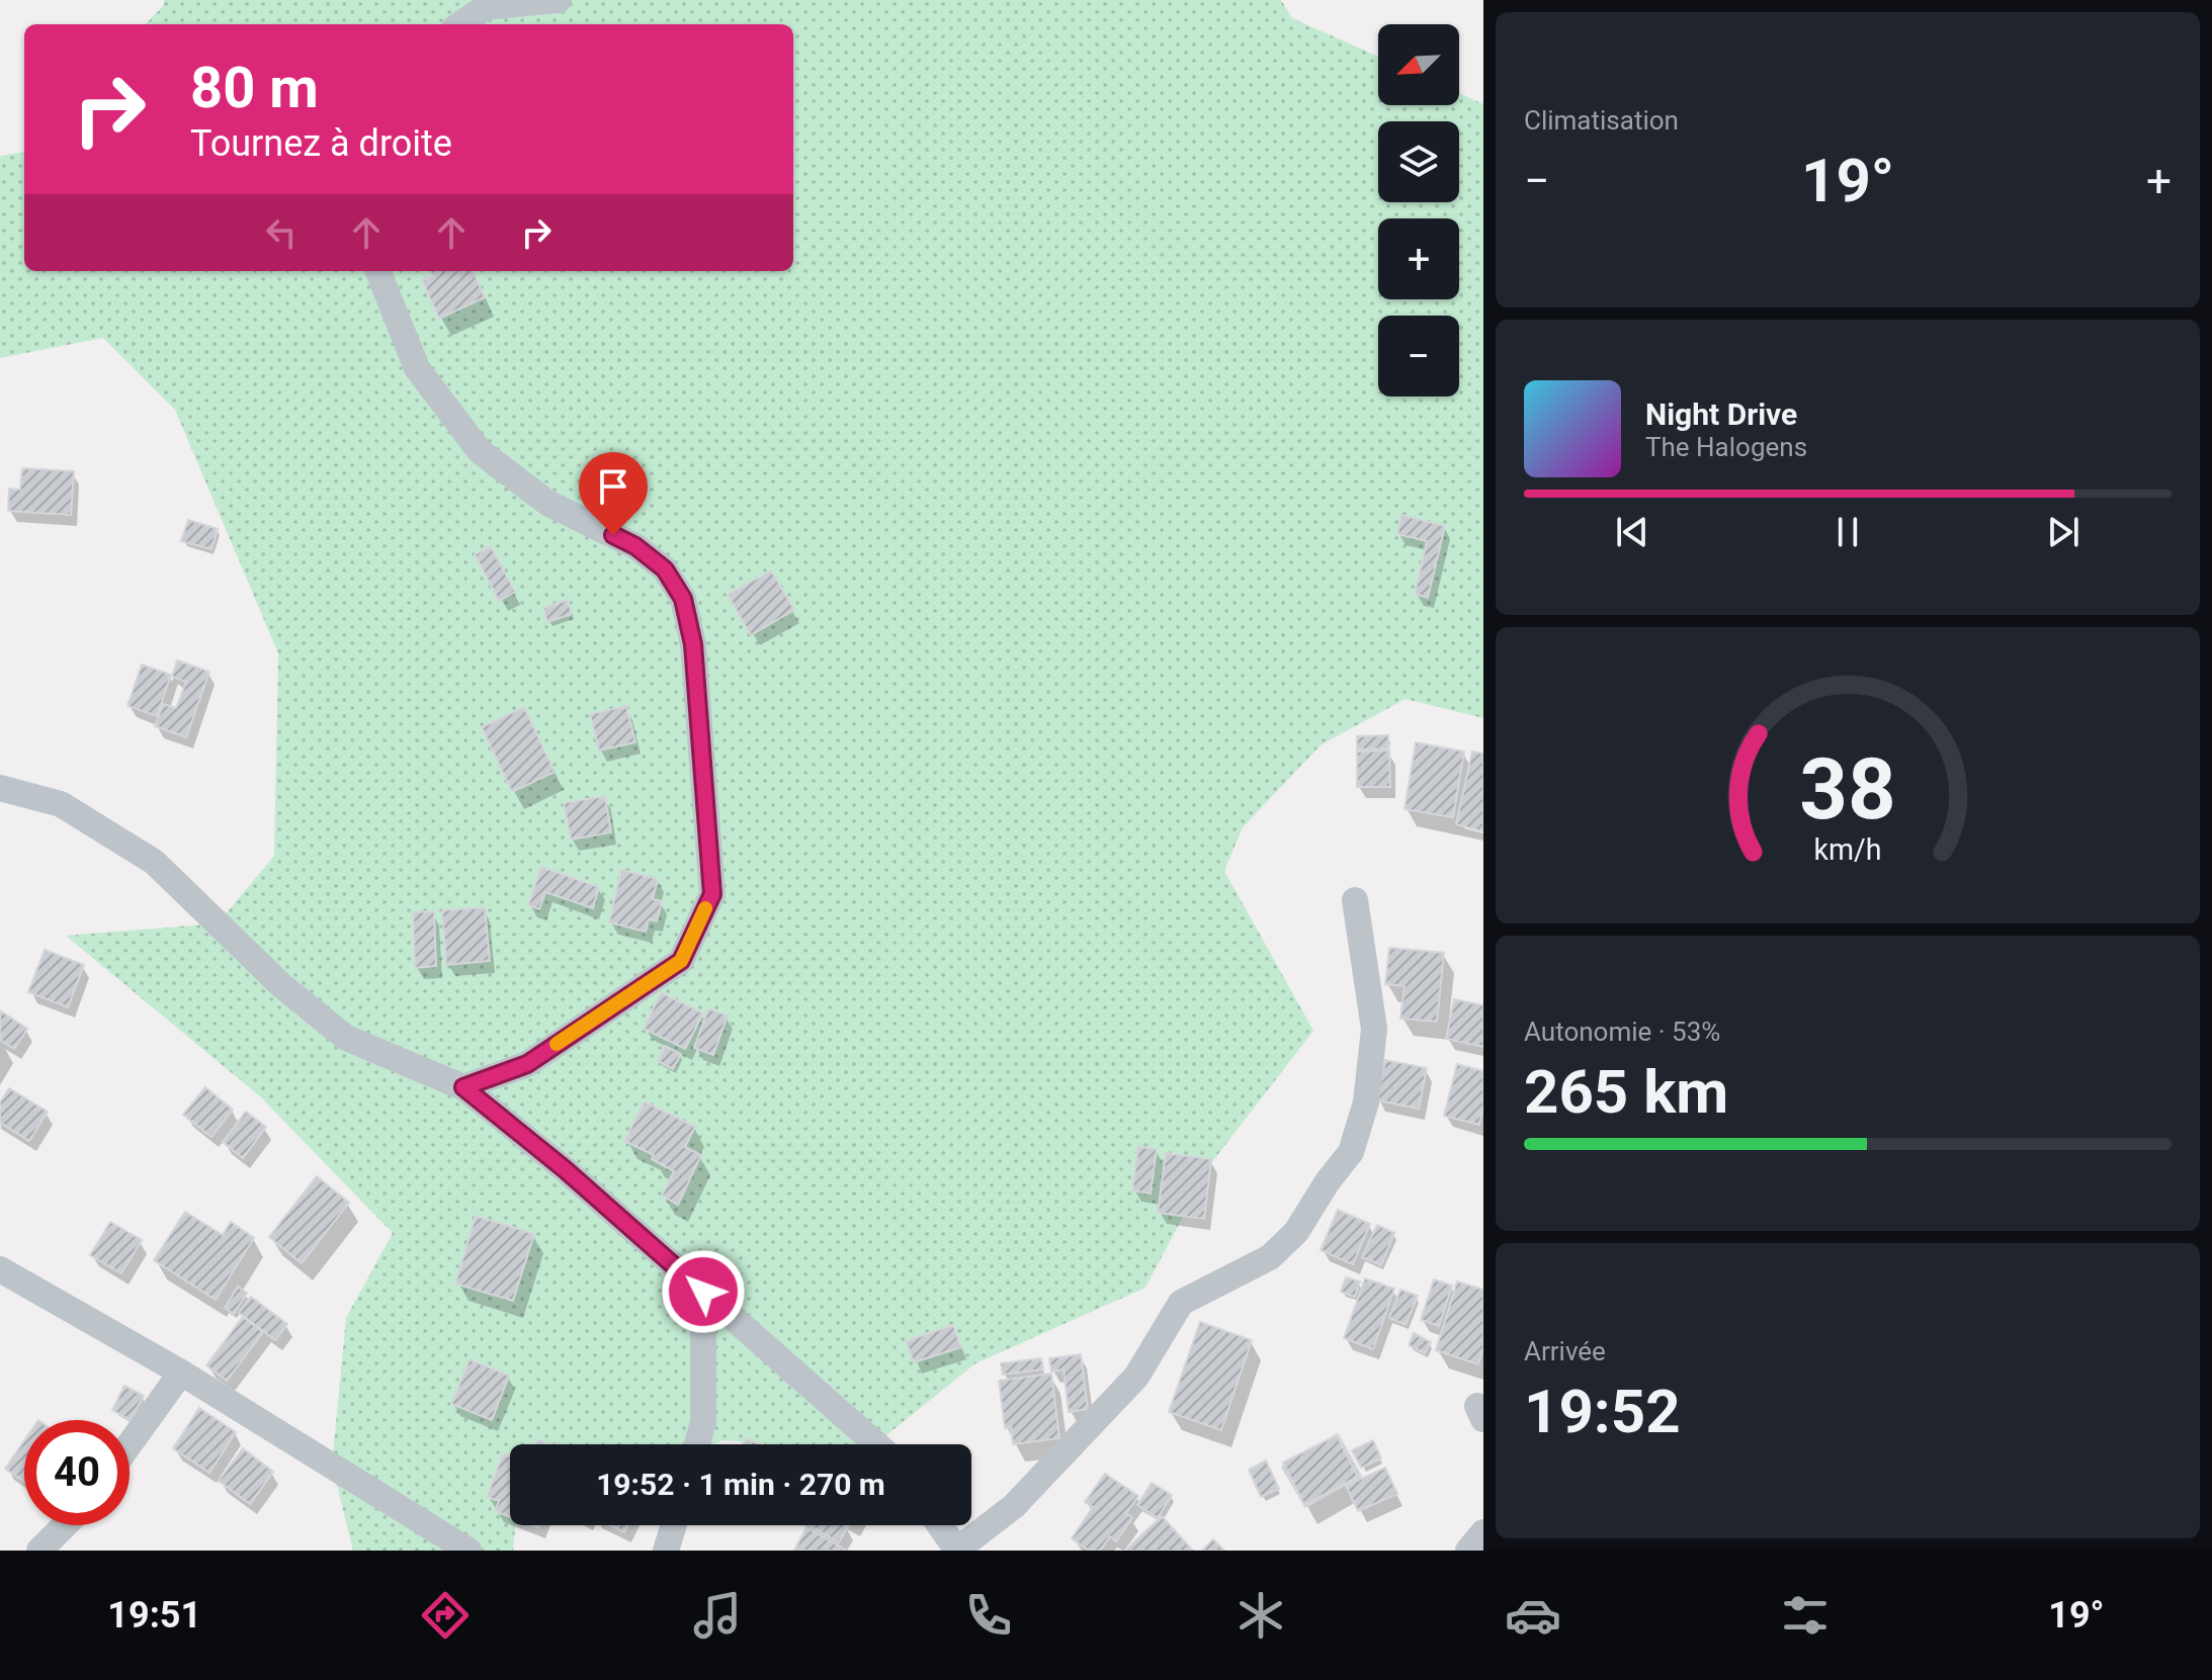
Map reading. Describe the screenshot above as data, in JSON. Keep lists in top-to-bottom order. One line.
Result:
{"north":"bottom left","page":{"tile":["Climatisation",["Autonomie · 53%","265 km"],["Arrivée","19:52"]],"map_buttons":["+","−"],"turn":["80 m","Tournez à droite"],"heat":["−","19°","+"],"song":["Night Drive","The Halogens"],"limit":"40","trip":"19:52 · 1 min · 270 m","tabs":["19:51","19°"],"gauge":["38","km/h"]}}
